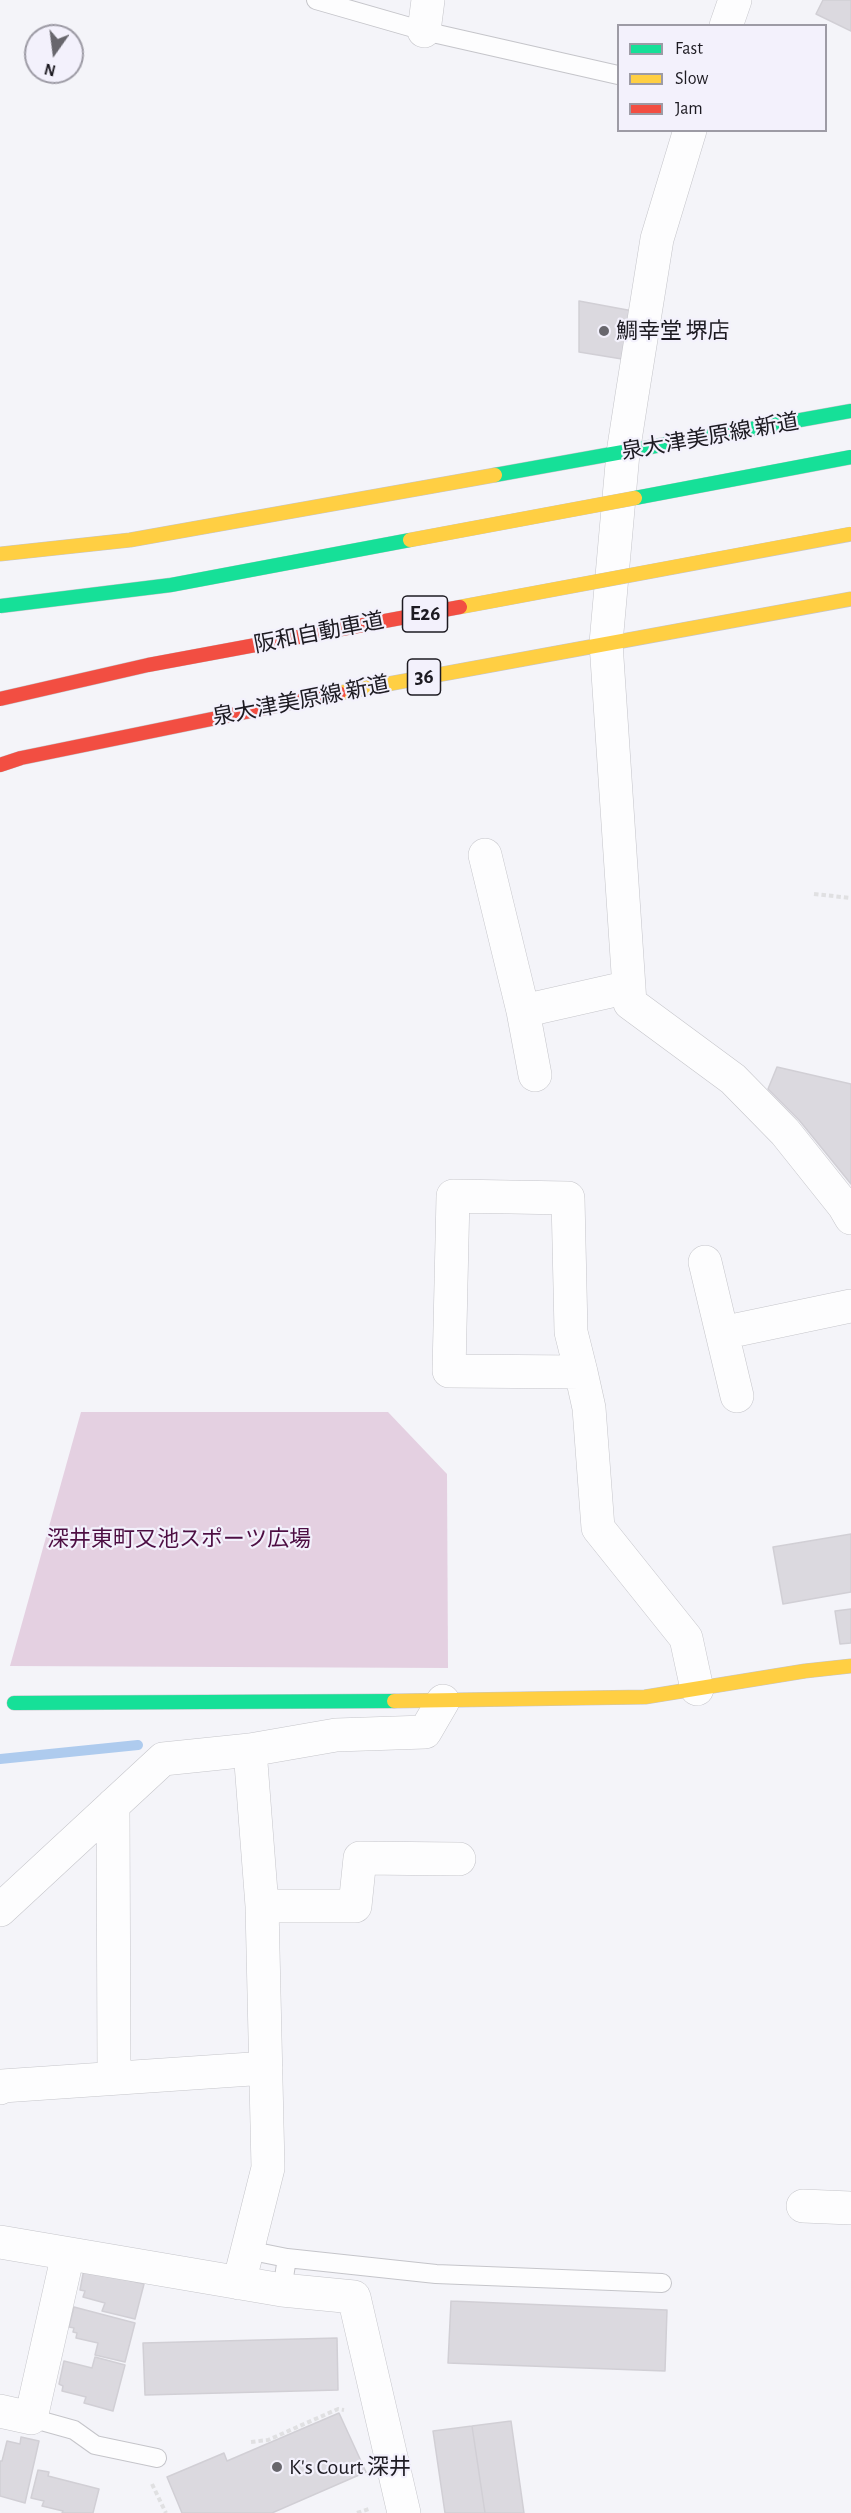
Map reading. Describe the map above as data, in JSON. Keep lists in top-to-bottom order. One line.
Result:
{"streets":{"main road":["泉大津美原線 新道","E26","阪和自動車道","36"]},"parks":["深井東町又池スポーツ広場"],"places":["鯛幸堂 堺店","K's Court 深井"],"legend":["Fast","Slow","Jam"],"north":"bottom"}
